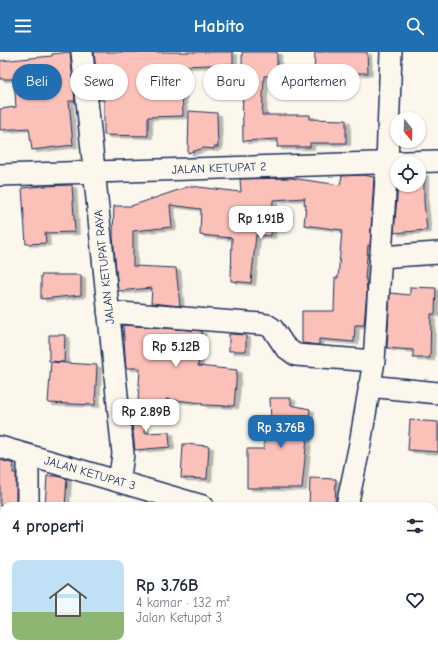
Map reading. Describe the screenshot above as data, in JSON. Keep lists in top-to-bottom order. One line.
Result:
{"streets":{"street":["JALAN KETUPAT 2","JALAN KETUPAT RAYA","JALAN KETUPAT 3"]},"crossings":[["JALAN KETUPAT 2","JALAN KETUPAT RAYA"],["JALAN KETUPAT RAYA","JALAN KETUPAT 3"]],"north":"bottom","page":{"header":"Habito","chip":["Beli","Sewa","Filter","Baru","Apartemen"],"price":["Rp 1.91B","Rp 5.12B","Rp 2.89B","Rp 3.76B"],"heading":"4 properti","list":[{"name":"Rp 3.76B","note":"4 kamar · 132 m² · Jalan Ketupat 3"}]}}
